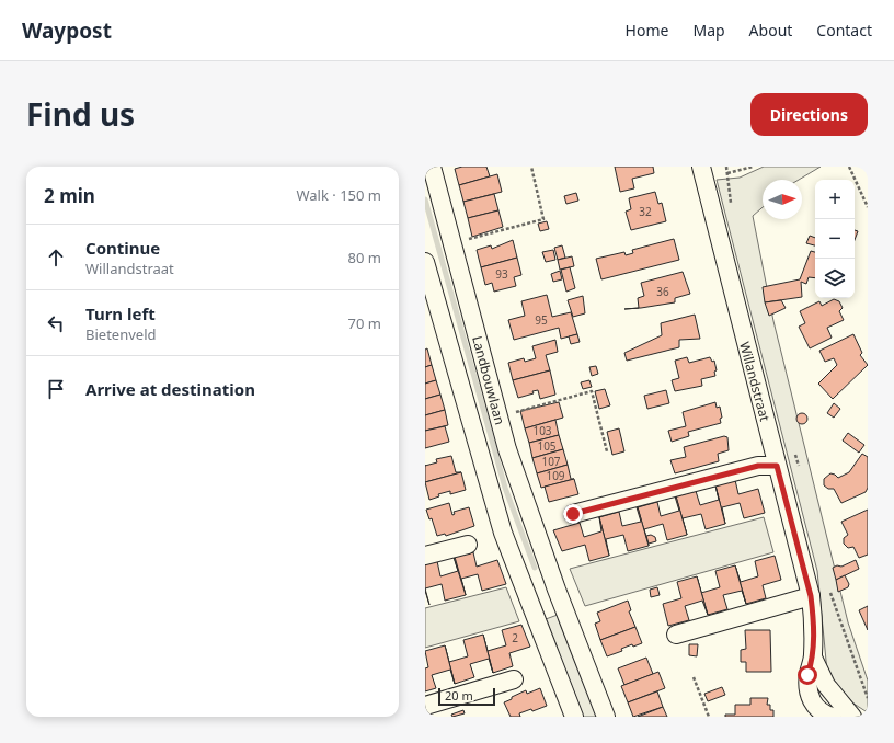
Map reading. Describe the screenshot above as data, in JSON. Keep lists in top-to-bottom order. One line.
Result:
{"streets":{"street":["Landbouwlaan","Willandstraat"]},"house_numbers":["32","93","36","95","103","105","107","109","2"],"scale_bar":"20 m","north":"right","page":{"header":"Waypost","nav":["Home","Map","About","Contact"],"title":"Find us","buttons":"Directions","heading":["2 min","Walk · 150 m"],"map_buttons":["+","−"],"list":[["Continue","Willandstraat","80 m"],["Turn left","Bietenveld","70 m"],"Arrive at destination"],"scale":"20 m"}}
